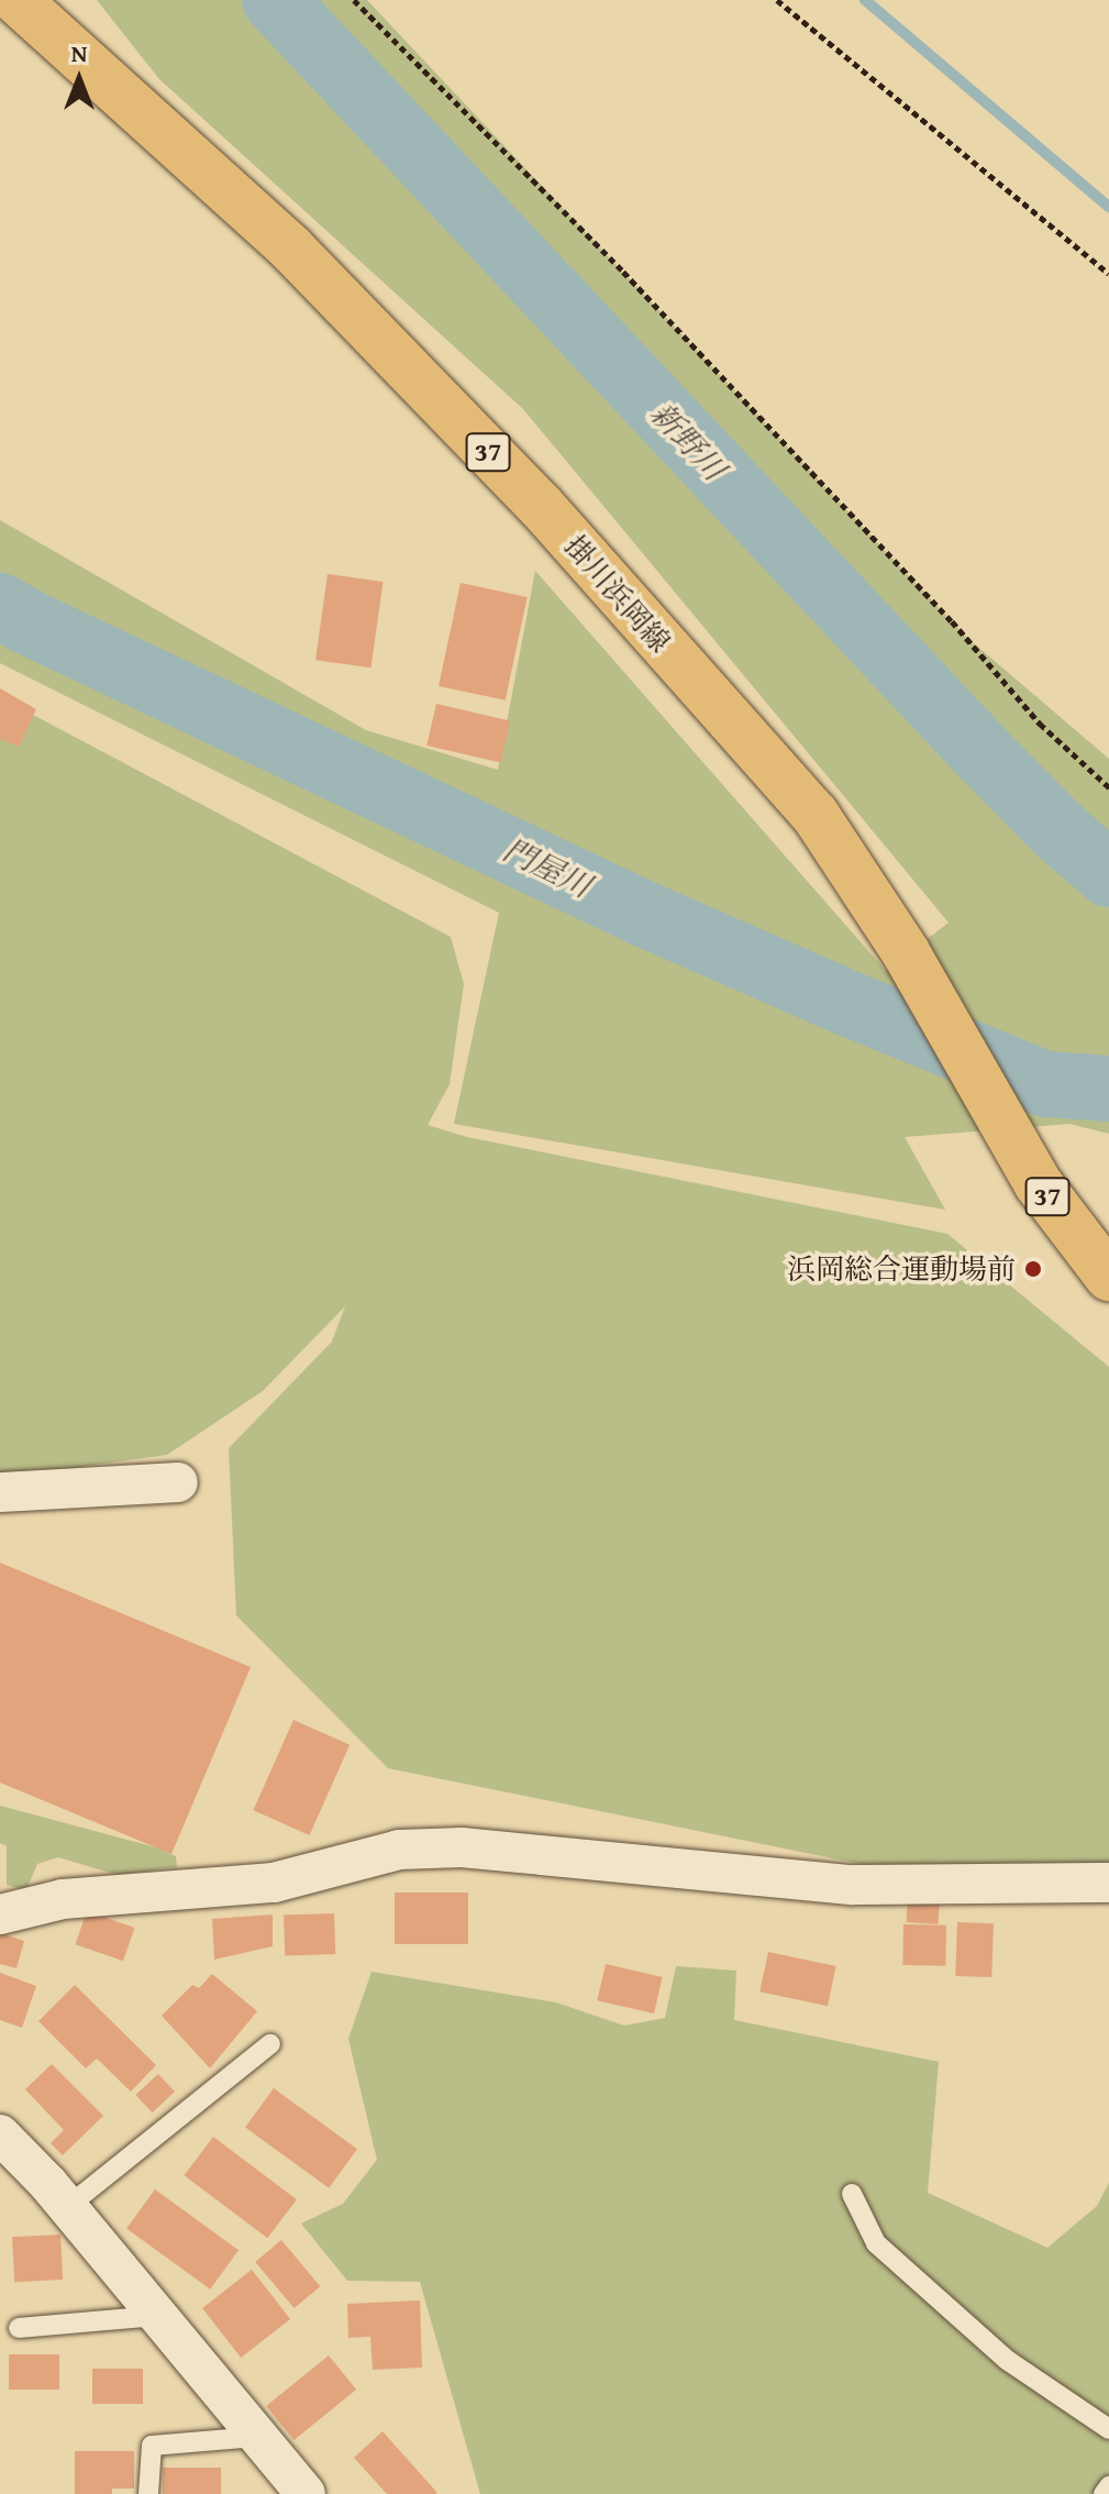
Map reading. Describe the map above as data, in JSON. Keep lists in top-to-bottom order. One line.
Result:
{"streets":{"main road":["37","掛川浜岡線"]},"water":["新野川","門屋川"],"places":["浜岡総合運動場前"],"north":"top"}
